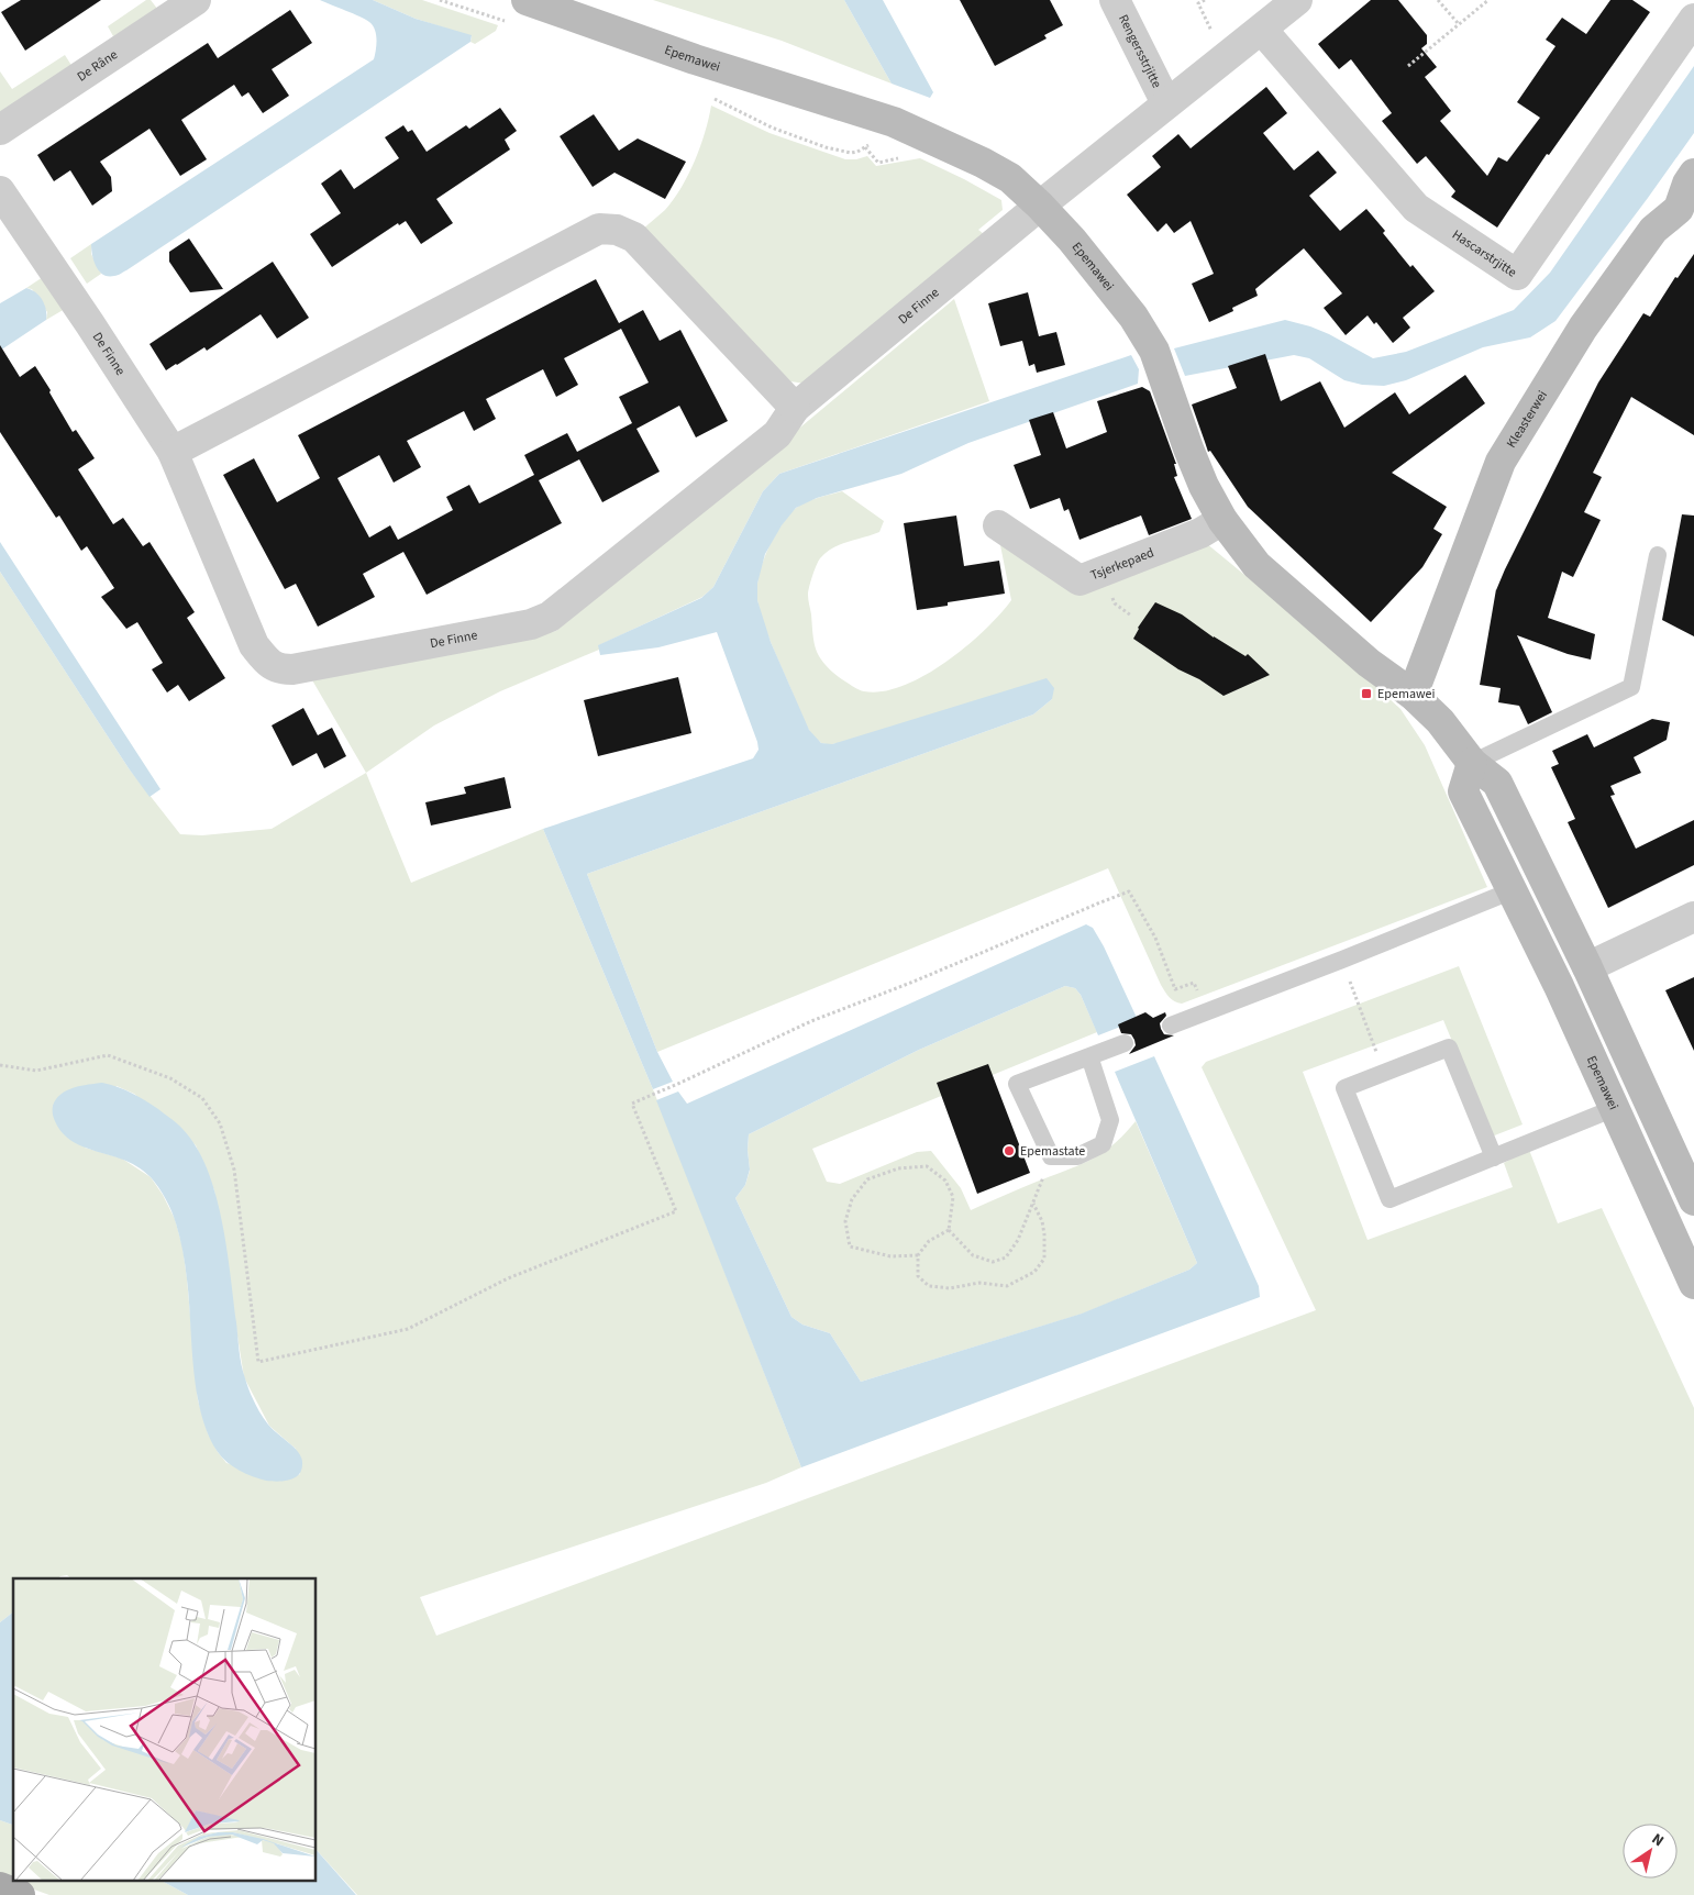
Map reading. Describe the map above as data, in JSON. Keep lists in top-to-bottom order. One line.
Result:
{"streets":{"street":["Rengersstrjitte","Epemawei","De Râne","Hascarstrjitte","De Finne","Kleasterwei","Tsjerkepaed"]},"crossings":[["Epemawei","De Finne"],["Epemawei","Kleasterwei"],["Epemawei","Tsjerkepaed"]],"places":{"transit":["Epemawei"],"other":["Epemastate"]},"north":"top right"}
